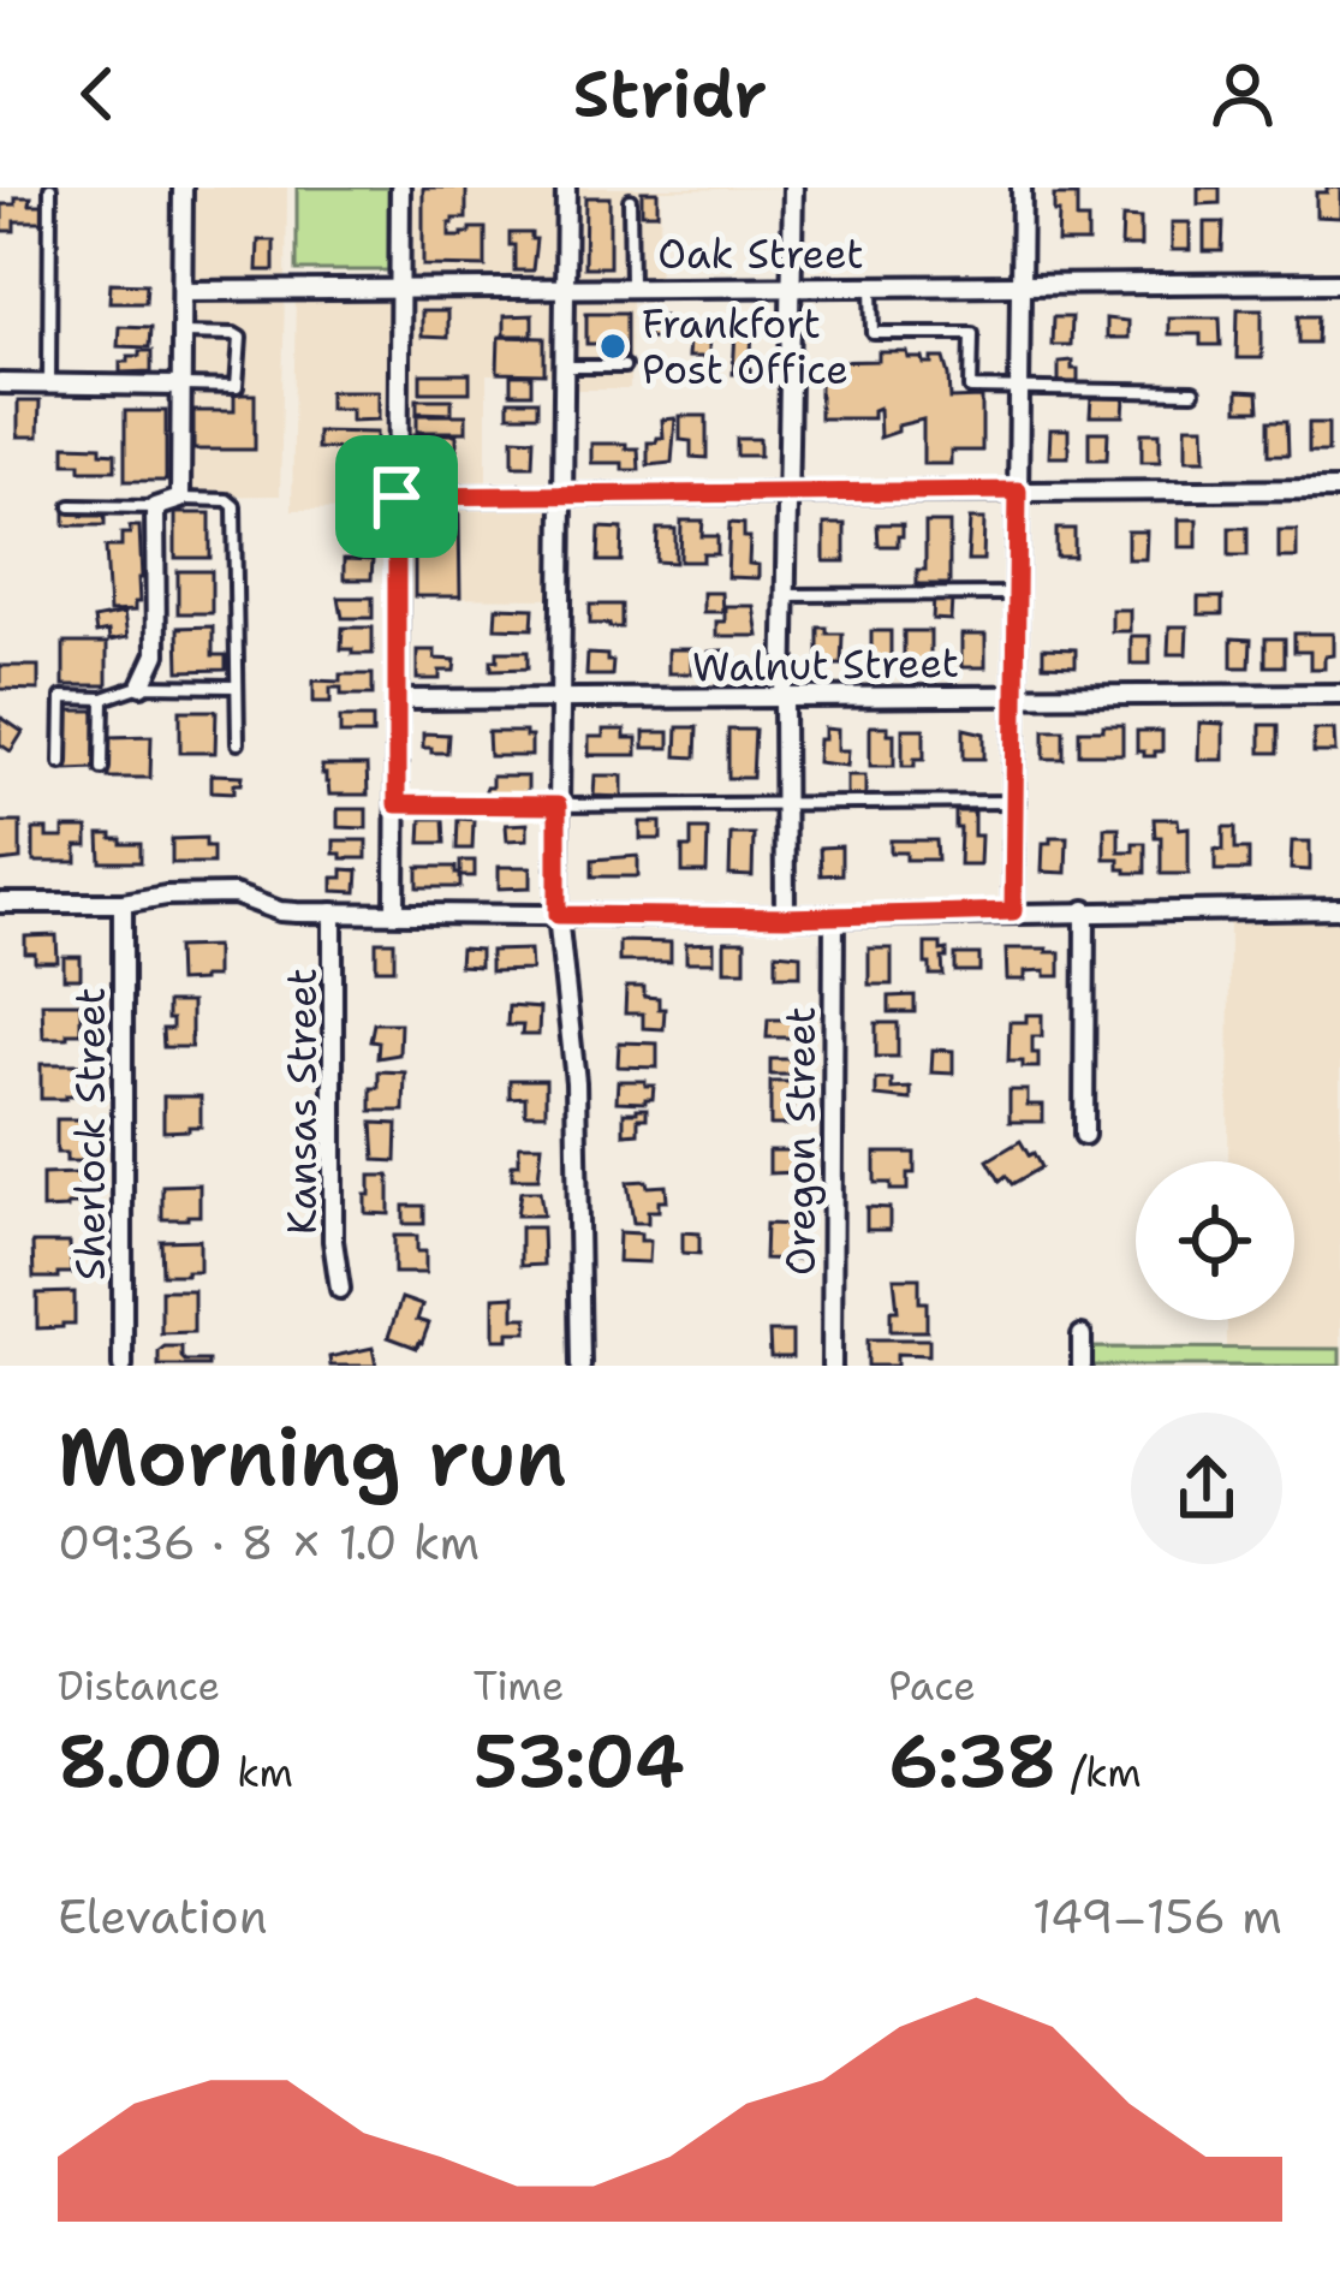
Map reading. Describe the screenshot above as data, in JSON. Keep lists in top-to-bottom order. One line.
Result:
{"streets":{"street":["Oak Street","Walnut Street","Kansas Street","Sherlock Street","Oregon Street"]},"places":["Frankfort Post Office"],"page":{"header":"Stridr","heading":["Morning run","09:36 · 8 × 1.0 km"],"stats":[["Distance","8.00 km"],["Time","53:04"],["Pace","6:38 /km"]],"chart":["Elevation","149–156 m"]}}
